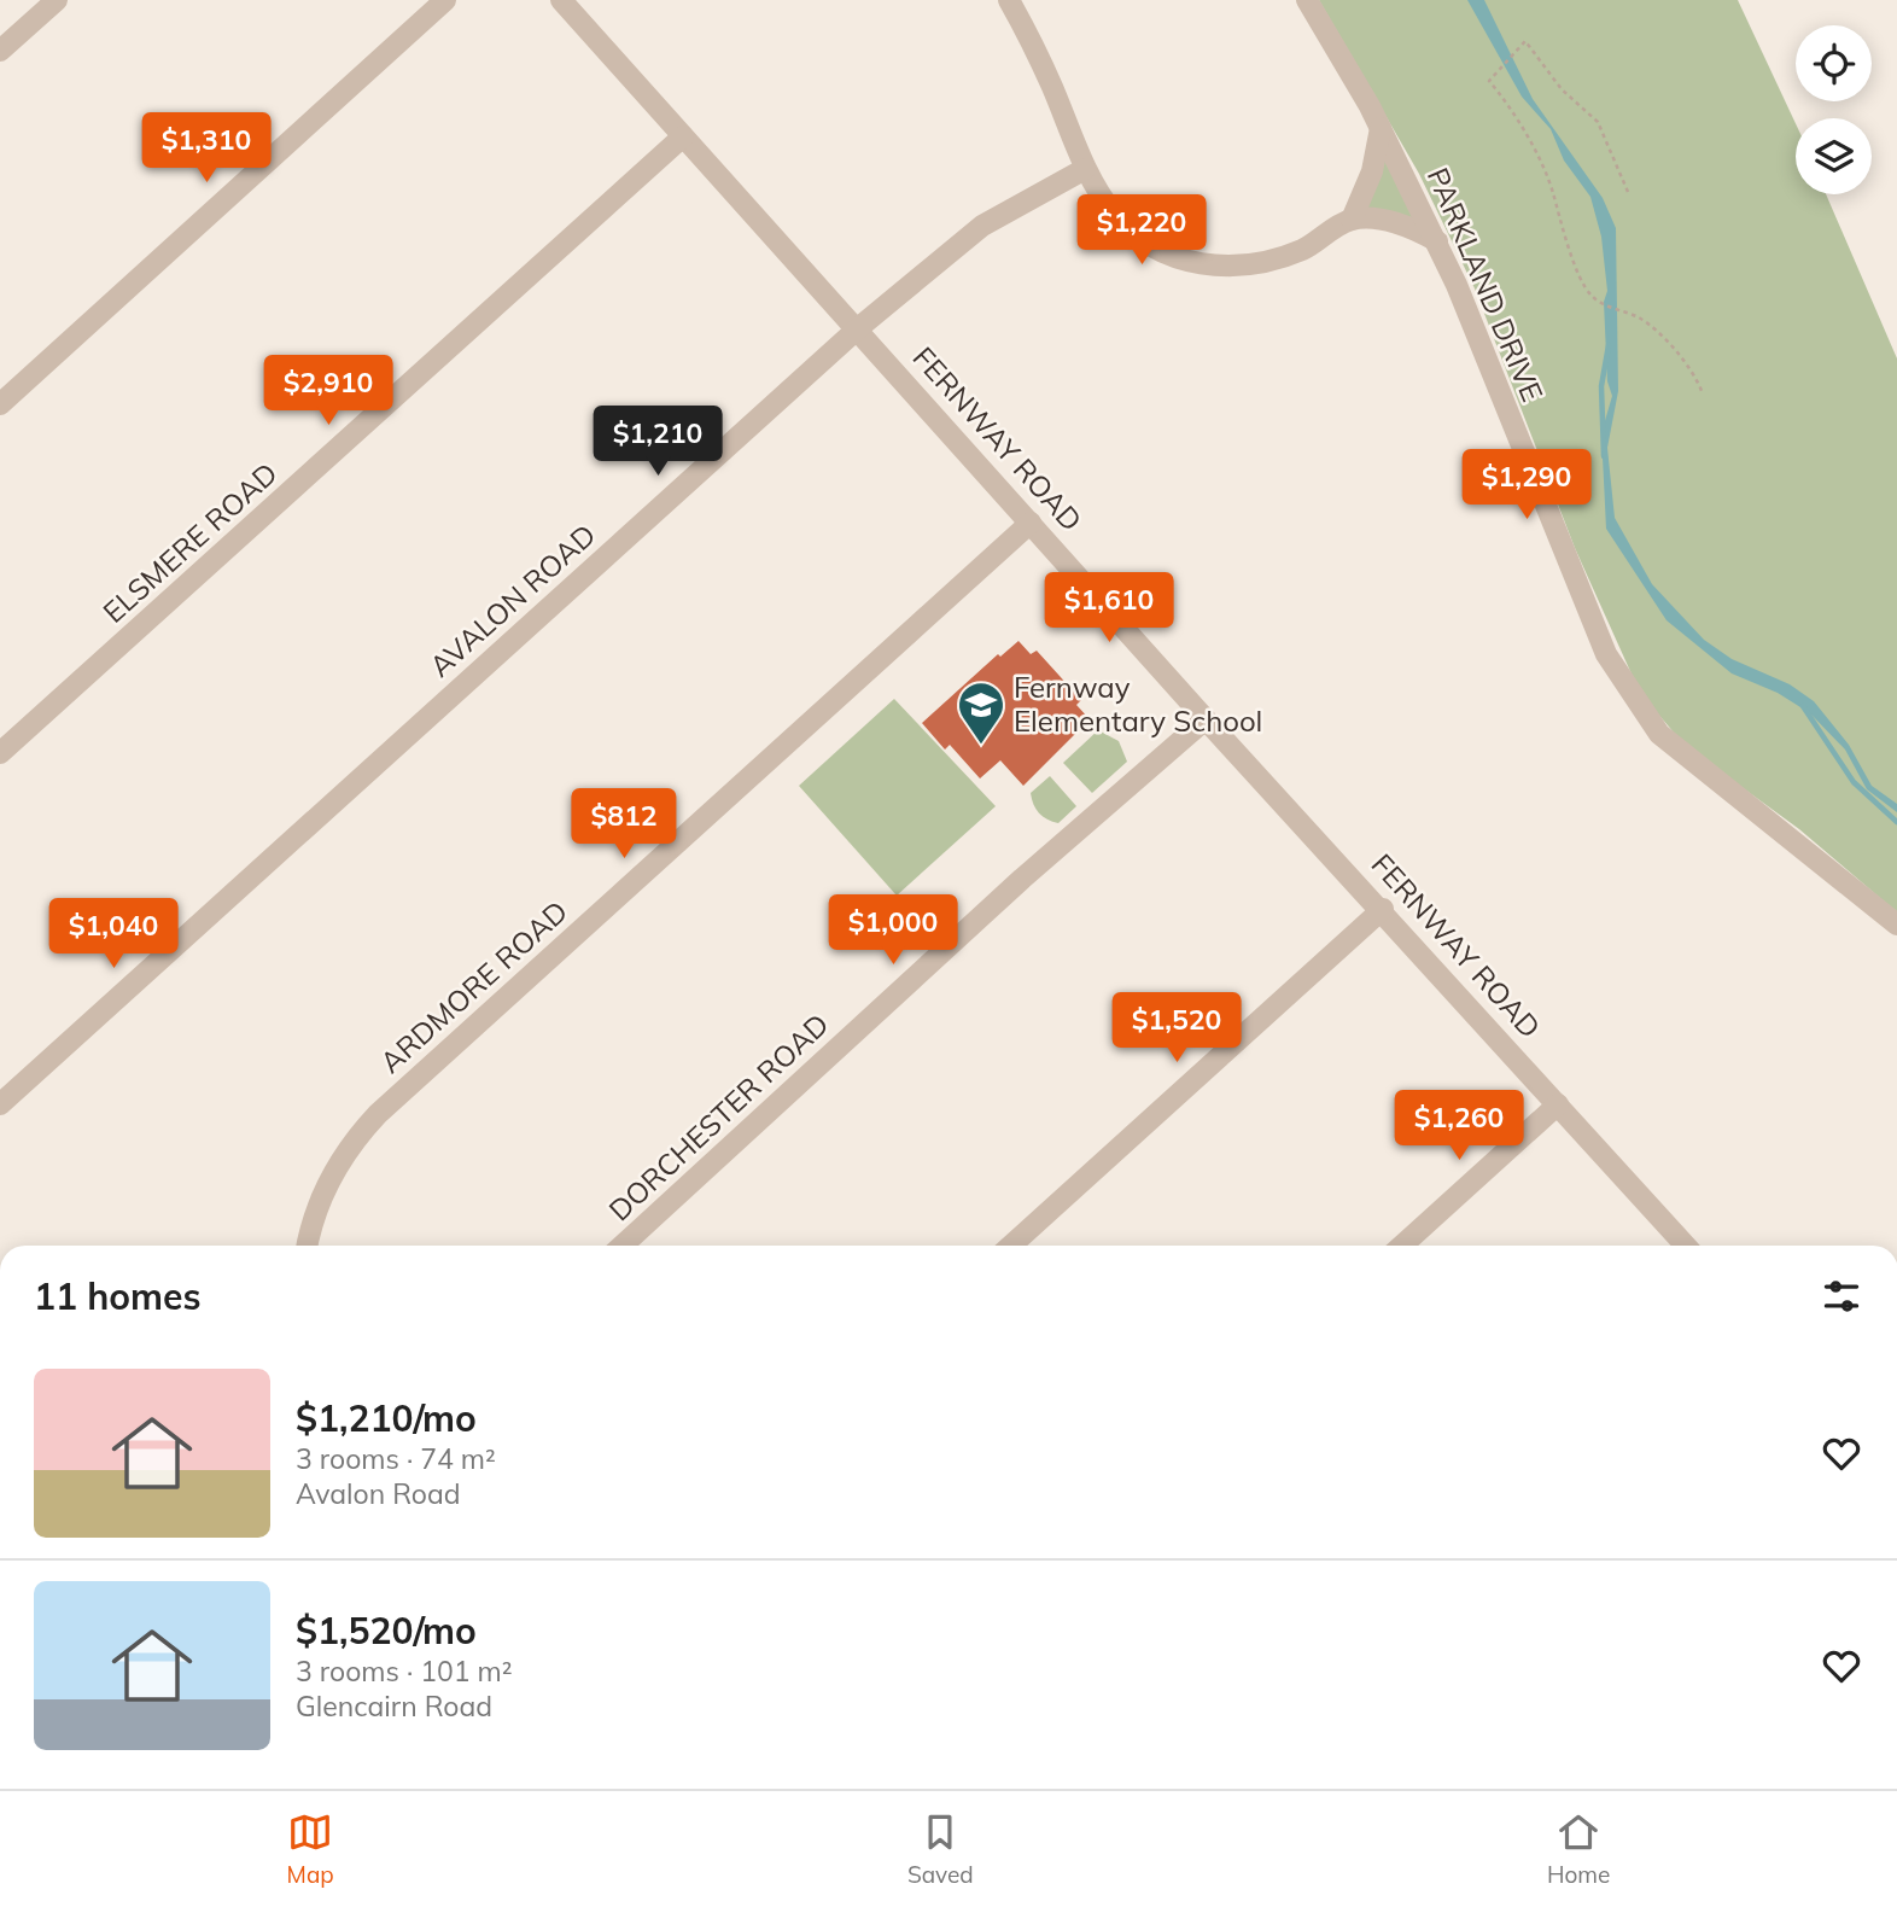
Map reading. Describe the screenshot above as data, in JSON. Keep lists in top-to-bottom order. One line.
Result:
{"streets":{"street":["PARKLAND DRIVE","FERNWAY ROAD","ELSMERE ROAD","AVALON ROAD","ARDMORE ROAD","DORCHESTER ROAD"]},"crossings":[["FERNWAY ROAD","ELSMERE ROAD"],["FERNWAY ROAD","AVALON ROAD"],["FERNWAY ROAD","ARDMORE ROAD"],["FERNWAY ROAD","DORCHESTER ROAD"]],"places":{"school or university":["Fernway Elementary School"]},"page":{"price":["$1,310","$1,220","$2,910","$1,210","$1,290","$1,610","$812","$1,000","$1,040","$1,520","$1,260"],"heading":"11 homes","list":[{"name":"$1,210/mo","note":"3 rooms · 74 m² · Avalon Road"},{"name":"$1,520/mo","note":"3 rooms · 101 m² · Glencairn Road"}],"tabs":["Map","Saved","Home"]}}
